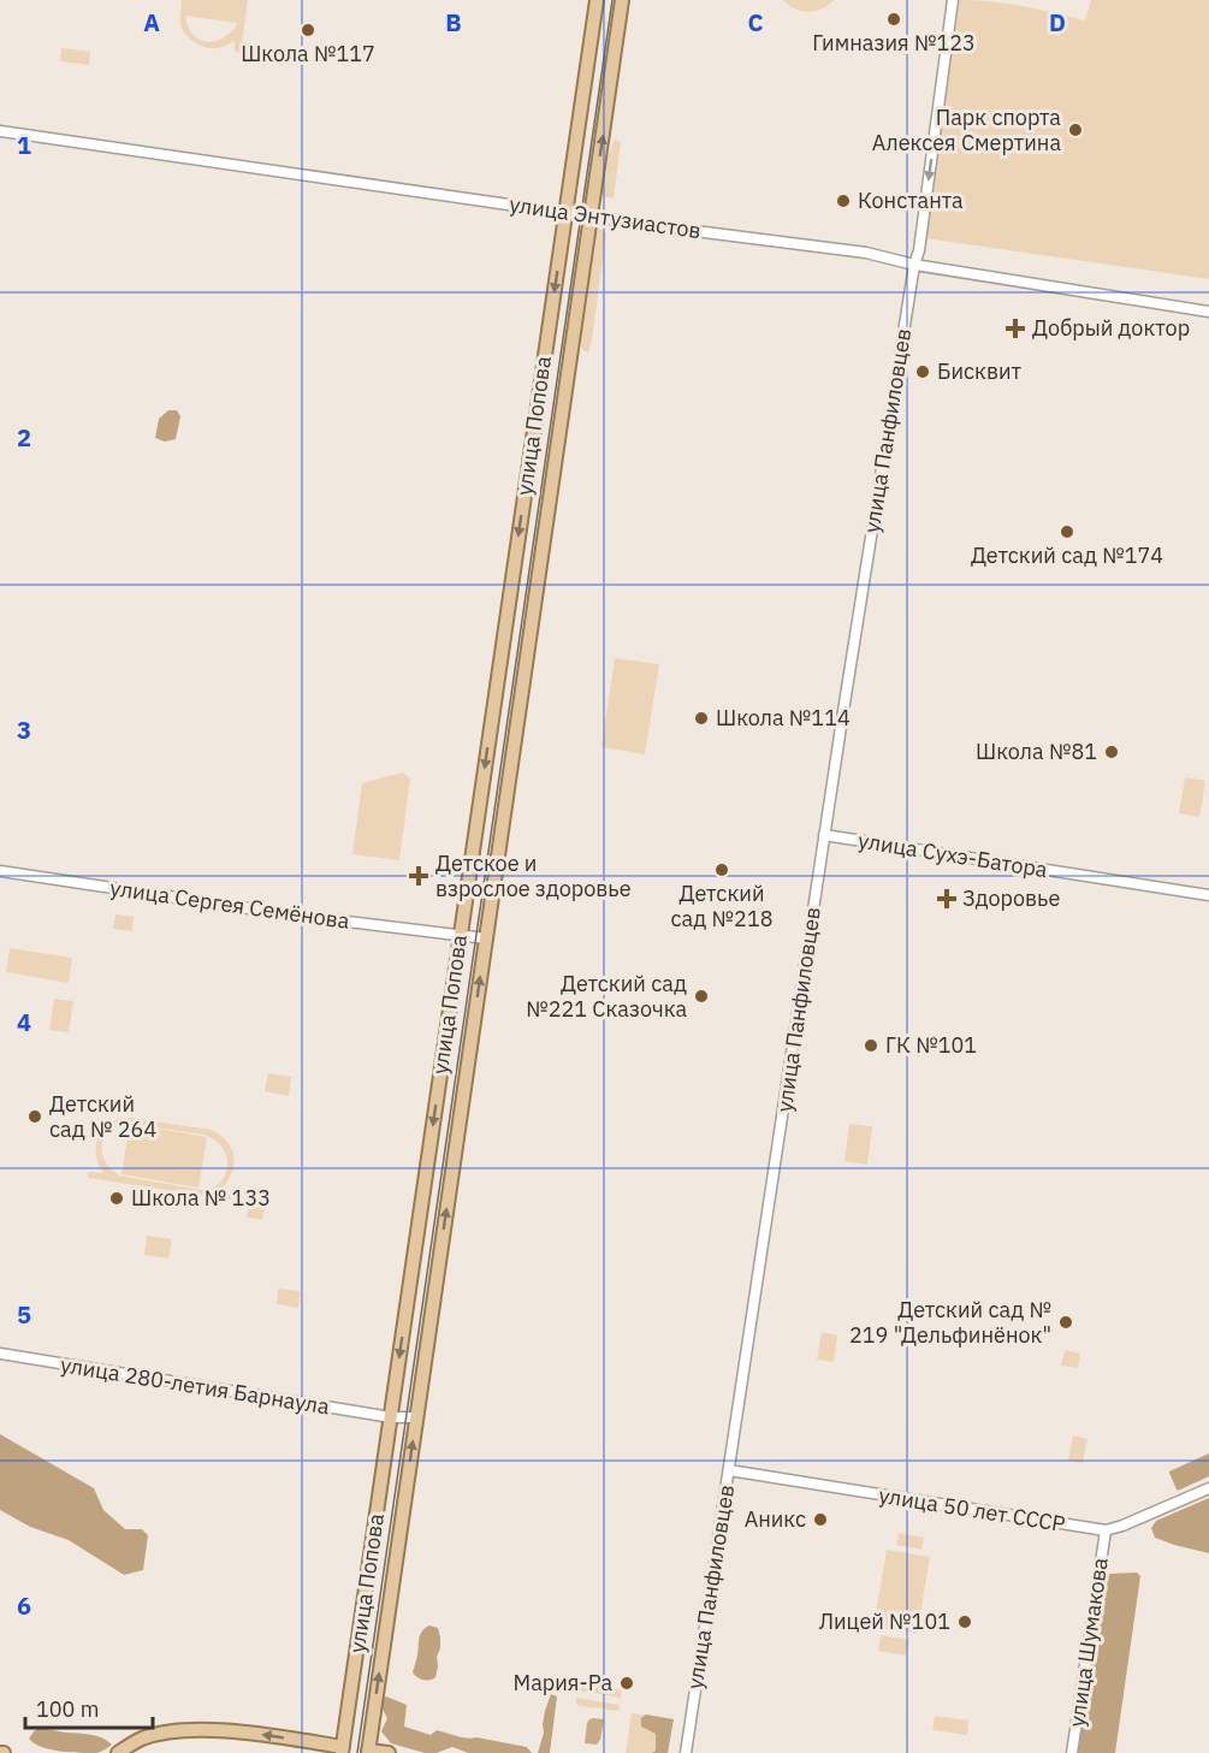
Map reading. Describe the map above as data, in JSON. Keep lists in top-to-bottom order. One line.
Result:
{"streets":{"main road":["улица Попова"],"street":["улица Энтузиастов","улица Панфиловцев","улица Сухэ-Батора","улица Сергея Семёнова","улица 280-летия Барнаула","улица 50 лет СССР","улица Шумакова"]},"crossings":[["улица Энтузиастов","улица Попова"],["улица Энтузиастов","улица Панфиловцев"],["улица Попова","улица Сергея Семёнова"],["улица Попова","улица 280-летия Барнаула"],["улица Панфиловцев","улица Сухэ-Батора"],["улица Панфиловцев","улица 50 лет СССР"],["улица 50 лет СССР","улица Шумакова"]],"places":{"other":["Гимназия №123","Школа №117","Парк спорта Алексея Смертина","Константа","Бисквит","Детский сад №174","Школа №114","Школа №81","Детский сад №218","Детский сад №221 Сказочка","ГК №101","Детский сад № 264","Школа № 133","Детский сад № 219 \"Дельфинёнок\"","Аникс","Лицей №101","Мария-Ра"],"health":["Добрый доктор","Детское и взрослое здоровье","Здоровье"]},"scale_bar":"100 m","grid":{"columns":["A","B","C","D"],"rows":["1","2","3","4","5","6"]}}
